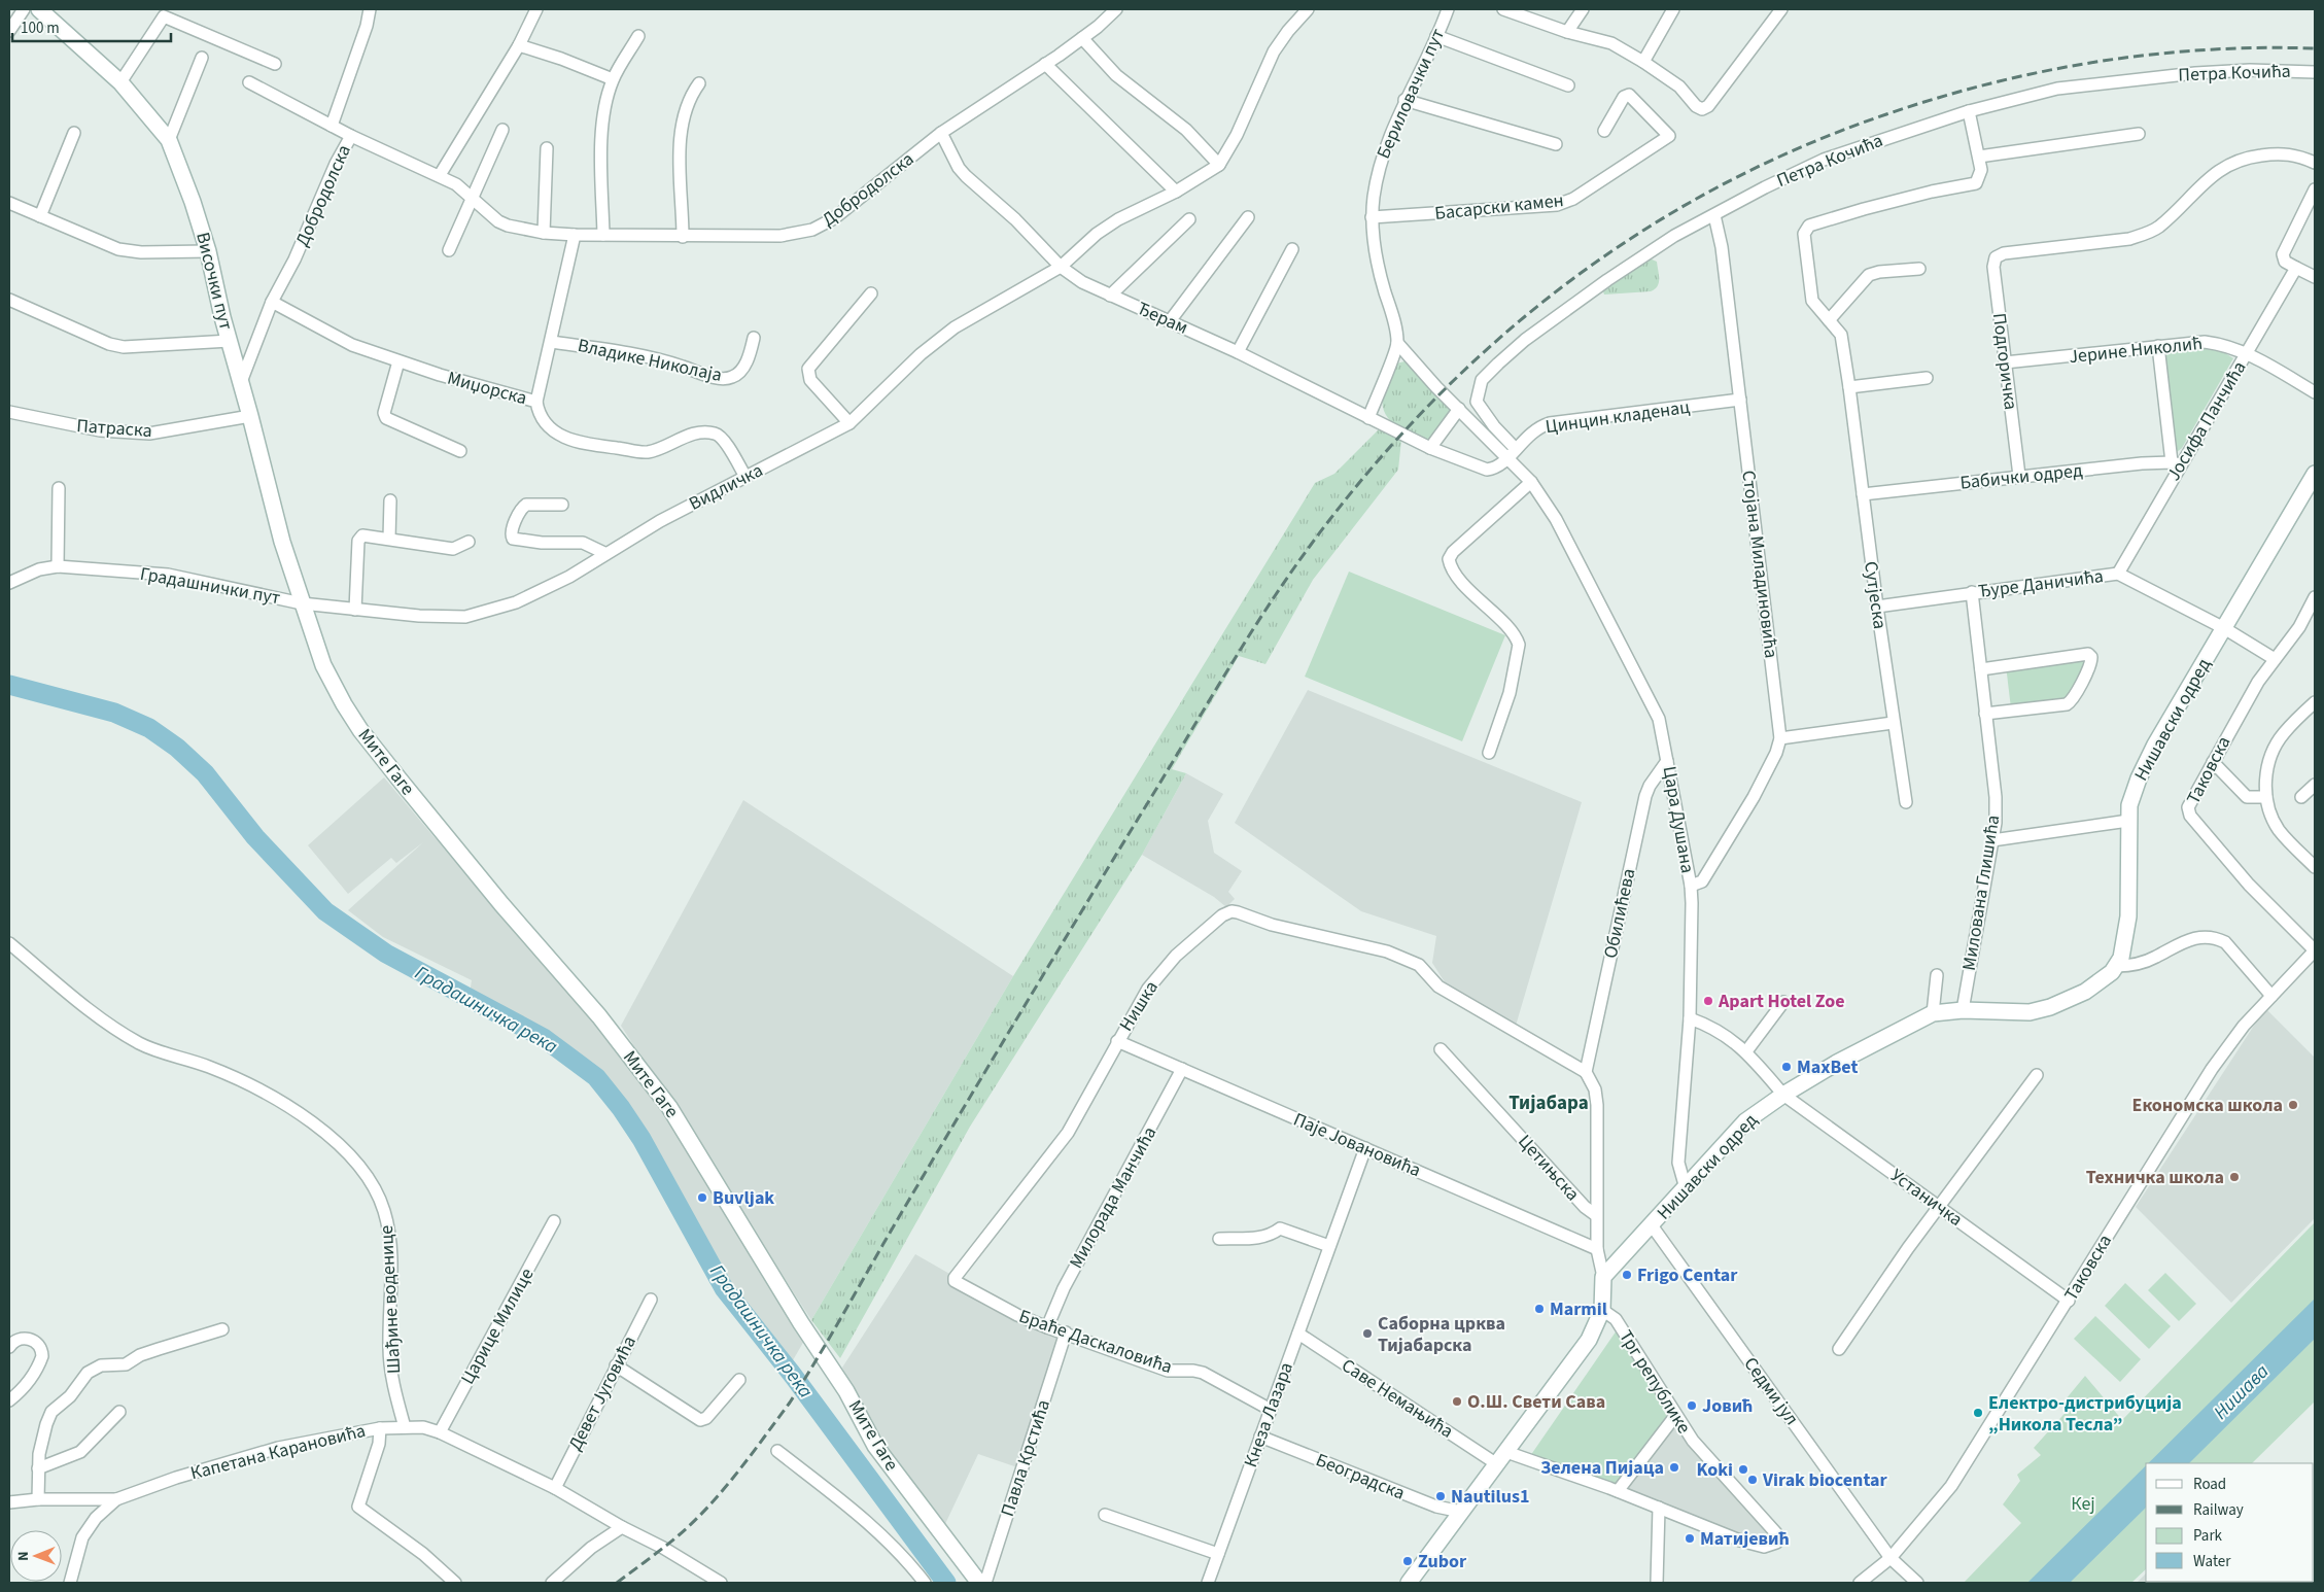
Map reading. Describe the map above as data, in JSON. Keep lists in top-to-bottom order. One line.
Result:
{"streets":{"main road":["Височки пут","Нишавски одред","Мите Гаге","Трг републике"],"street":["Петра Кочића","Бериловачки пут","Добродолска","Басарски камен","Ђерам","Јерине Николић","Владике Николаја","Подгоричка","Миџорска","Цинцин кладенац","Јосифа Панчића","Патраска","Бабички одред","Видличка","Стојана Миладиновића","Ђуре Даничића","Градашнички пут","Сутјеска","Таковска","Цара Душана","Милована Глишића","Обилићева","Нишка","Паје Јовановића","Цетињска","Милорада Манчића","Устаничка","Шађине воденице","Царице Милице","Браће Даскаловића","Седми јул","Девет Југовића","Саве Немањића","Кнеза Лазара","Капетана Карановића","Павла Крстића","Београдска"]},"crossings":[["Петра Кочића","Цинцин кладенац"],["Петра Кочића","Стојана Миладиновића"],["Петра Кочића","Сутјеска"],["Петра Кочића","Цара Душана"],["Бериловачки пут","Басарски камен"],["Добродолска","Височки пут"],["Добродолска","Ђерам"],["Добродолска","Владике Николаја"],["Добродолска","Миџорска"],["Височки пут","Патраска"],["Височки пут","Видличка"],["Височки пут","Градашнички пут"],["Височки пут","Мите Гаге"],["Ђерам","Видличка"],["Јерине Николић","Подгоричка"],["Јерине Николић","Јосифа Панчића"],["Владике Николаја","Миџорска"],["Подгоричка","Бабички одред"],["Миџорска","Видличка"],["Цинцин кладенац","Стојана Миладиновића"],["Цинцин кладенац","Цара Душана"],["Јосифа Панчића","Бабички одред"],["Јосифа Панчића","Ђуре Даничића"],["Бабички одред","Сутјеска"],["Видличка","Градашнички пут"],["Видличка","Мите Гаге"],["Стојана Миладиновића","Цара Душана"],["Ђуре Даничића","Сутјеска"],["Ђуре Даничића","Нишавски одред"],["Ђуре Даничића","Милована Глишића"],["Градашнички пут","Мите Гаге"],["Нишавски одред","Цара Душана"],["Нишавски одред","Милована Глишића"],["Нишавски одред","Устаничка"],["Нишавски одред","Трг републике"],["Нишавски одред","Седми јул"],["Таковска","Устаничка"],["Таковска","Седми јул"],["Цара Душана","Обилићева"],["Цара Душана","Устаничка"],["Обилићева","Нишка"],["Нишка","Паје Јовановића"],["Нишка","Браће Даскаловића"],["Паје Јовановића","Милорада Манчића"],["Паје Јовановића","Трг републике"],["Паје Јовановића","Кнеза Лазара"],["Милорада Манчића","Браће Даскаловића"],["Шађине воденице","Капетана Карановића"],["Царице Милице","Капетана Карановића"],["Браће Даскаловића","Кнеза Лазара"],["Браће Даскаловића","Павла Крстића"],["Трг републике","Саве Немањића"],["Трг републике","Београдска"],["Девет Југовића","Капетана Карановића"],["Саве Немањића","Кнеза Лазара"],["Кнеза Лазара","Београдска"]],"districts":["Тијабара"],"water":["Градашничка река","Нишава"],"parks":["Кеј"],"places":["Apart Hotel Zoe","MaxBet","Економска школа","Техничка школа","Buvljak","Frigo Centar","Marmil","Саборна црква Тијабарска","О.Ш. Свети Сава","Јовић","Електро-дистрибуција „Никола Тесла”","Зелена Пијаца","Koki","Virak biocentar","Nautilus1","Матијевић","Zubor"],"legend":["Road","Railway","Park","Water"],"scale_bar":"100 m","north":"left"}
